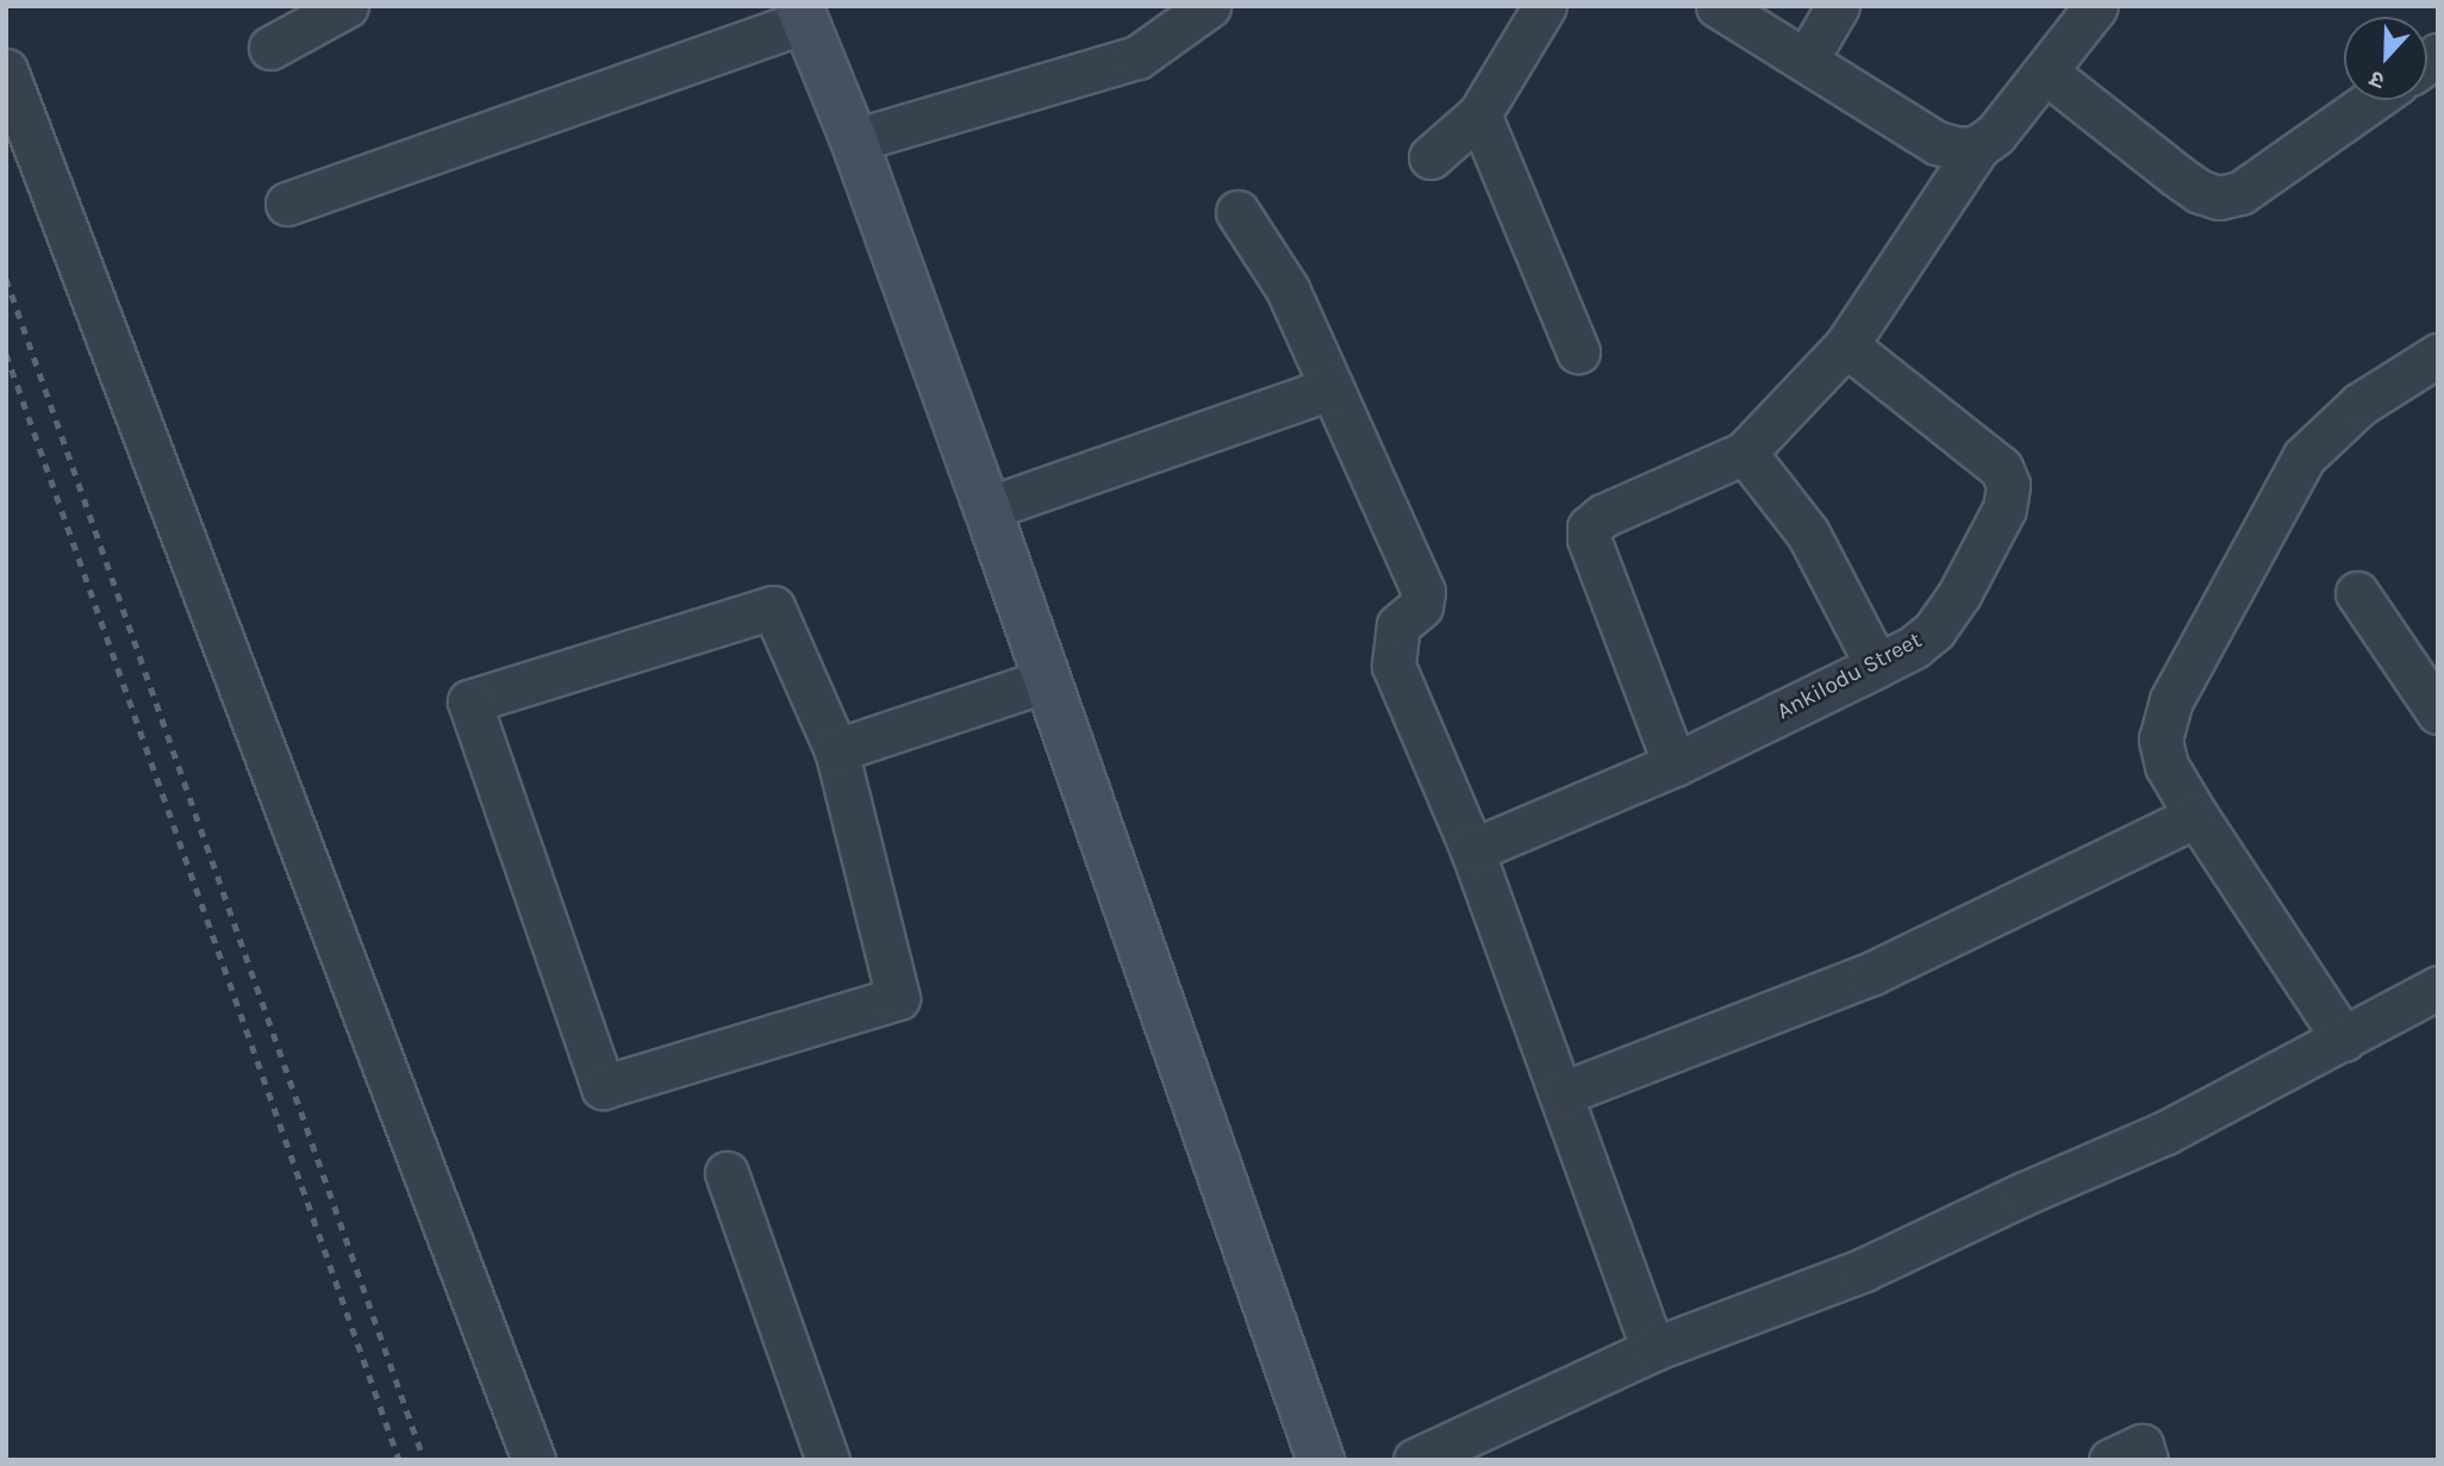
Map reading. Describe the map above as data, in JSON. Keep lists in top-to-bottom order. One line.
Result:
{"streets":{"street":["Ankilodu Street"]},"north":"bottom"}
